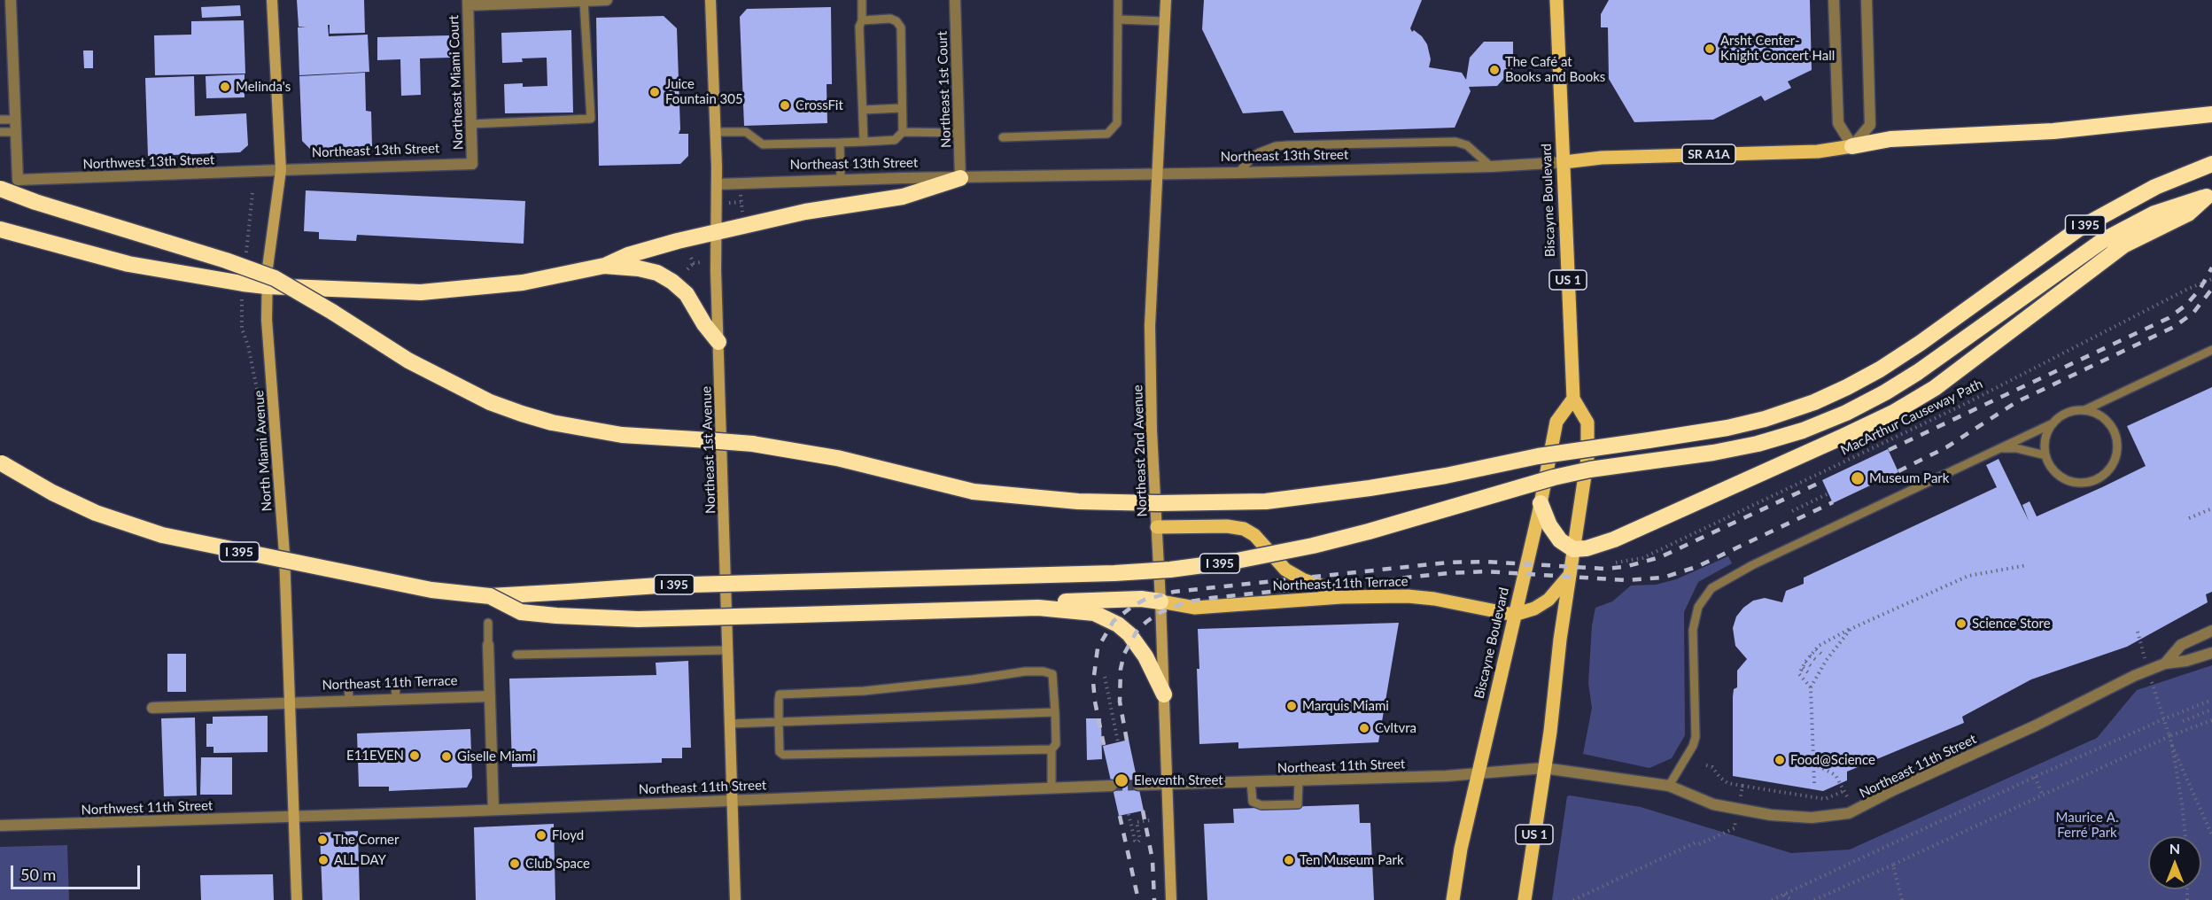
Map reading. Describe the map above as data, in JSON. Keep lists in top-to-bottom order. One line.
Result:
{"streets":{"highway":["I 395"],"main road":["Northeast 13th Street","SR A1A","Biscayne Boulevard","US 1","Northeast 1st Avenue","North Miami Avenue","Northeast 2nd Avenue","Northeast 11th Terrace"],"street":["Northeast Miami Court","Northeast 1st Court","Northwest 13th Street","Northeast 11th Street","Northwest 11th Street"],"path":["MacArthur Causeway Path"]},"crossings":[["Northeast Miami Court","Northeast 13th Street"],["Northeast 1st Court","Northeast 13th Street"],["Northeast 13th Street","Northwest 13th Street"],["Northeast 13th Street","Biscayne Boulevard"],["Northeast 13th Street","Northeast 1st Avenue"],["Northeast 13th Street","North Miami Avenue"],["Northeast 13th Street","Northeast 2nd Avenue"],["Northwest 13th Street","North Miami Avenue"],["Biscayne Boulevard","Northeast 11th Terrace"],["Biscayne Boulevard","Northeast 11th Street"],["Northeast 1st Avenue","Northeast 11th Street"],["North Miami Avenue","Northeast 11th Terrace"],["North Miami Avenue","Northeast 11th Street"],["North Miami Avenue","Northwest 11th Street"],["Northeast 2nd Avenue","Northeast 11th Terrace"],["Northeast 2nd Avenue","Northeast 11th Street"],["Northeast 11th Street","Northwest 11th Street"]],"parks":["Maurice A. Ferré Park"],"places":["Arsht Center- Knight Concert Hall","The Café at Books and Books","Melinda's","Juice Fountain 305","CrossFit","Museum Park","Science Store","Marquis Miami","Cvltvra","E11EVEN","Giselle Miami","Food@Science","Eleventh Street","Floyd","The Corner","ALL DAY","Ten Museum Park","Club Space"],"scale_bar":"50 m","north":"top"}
